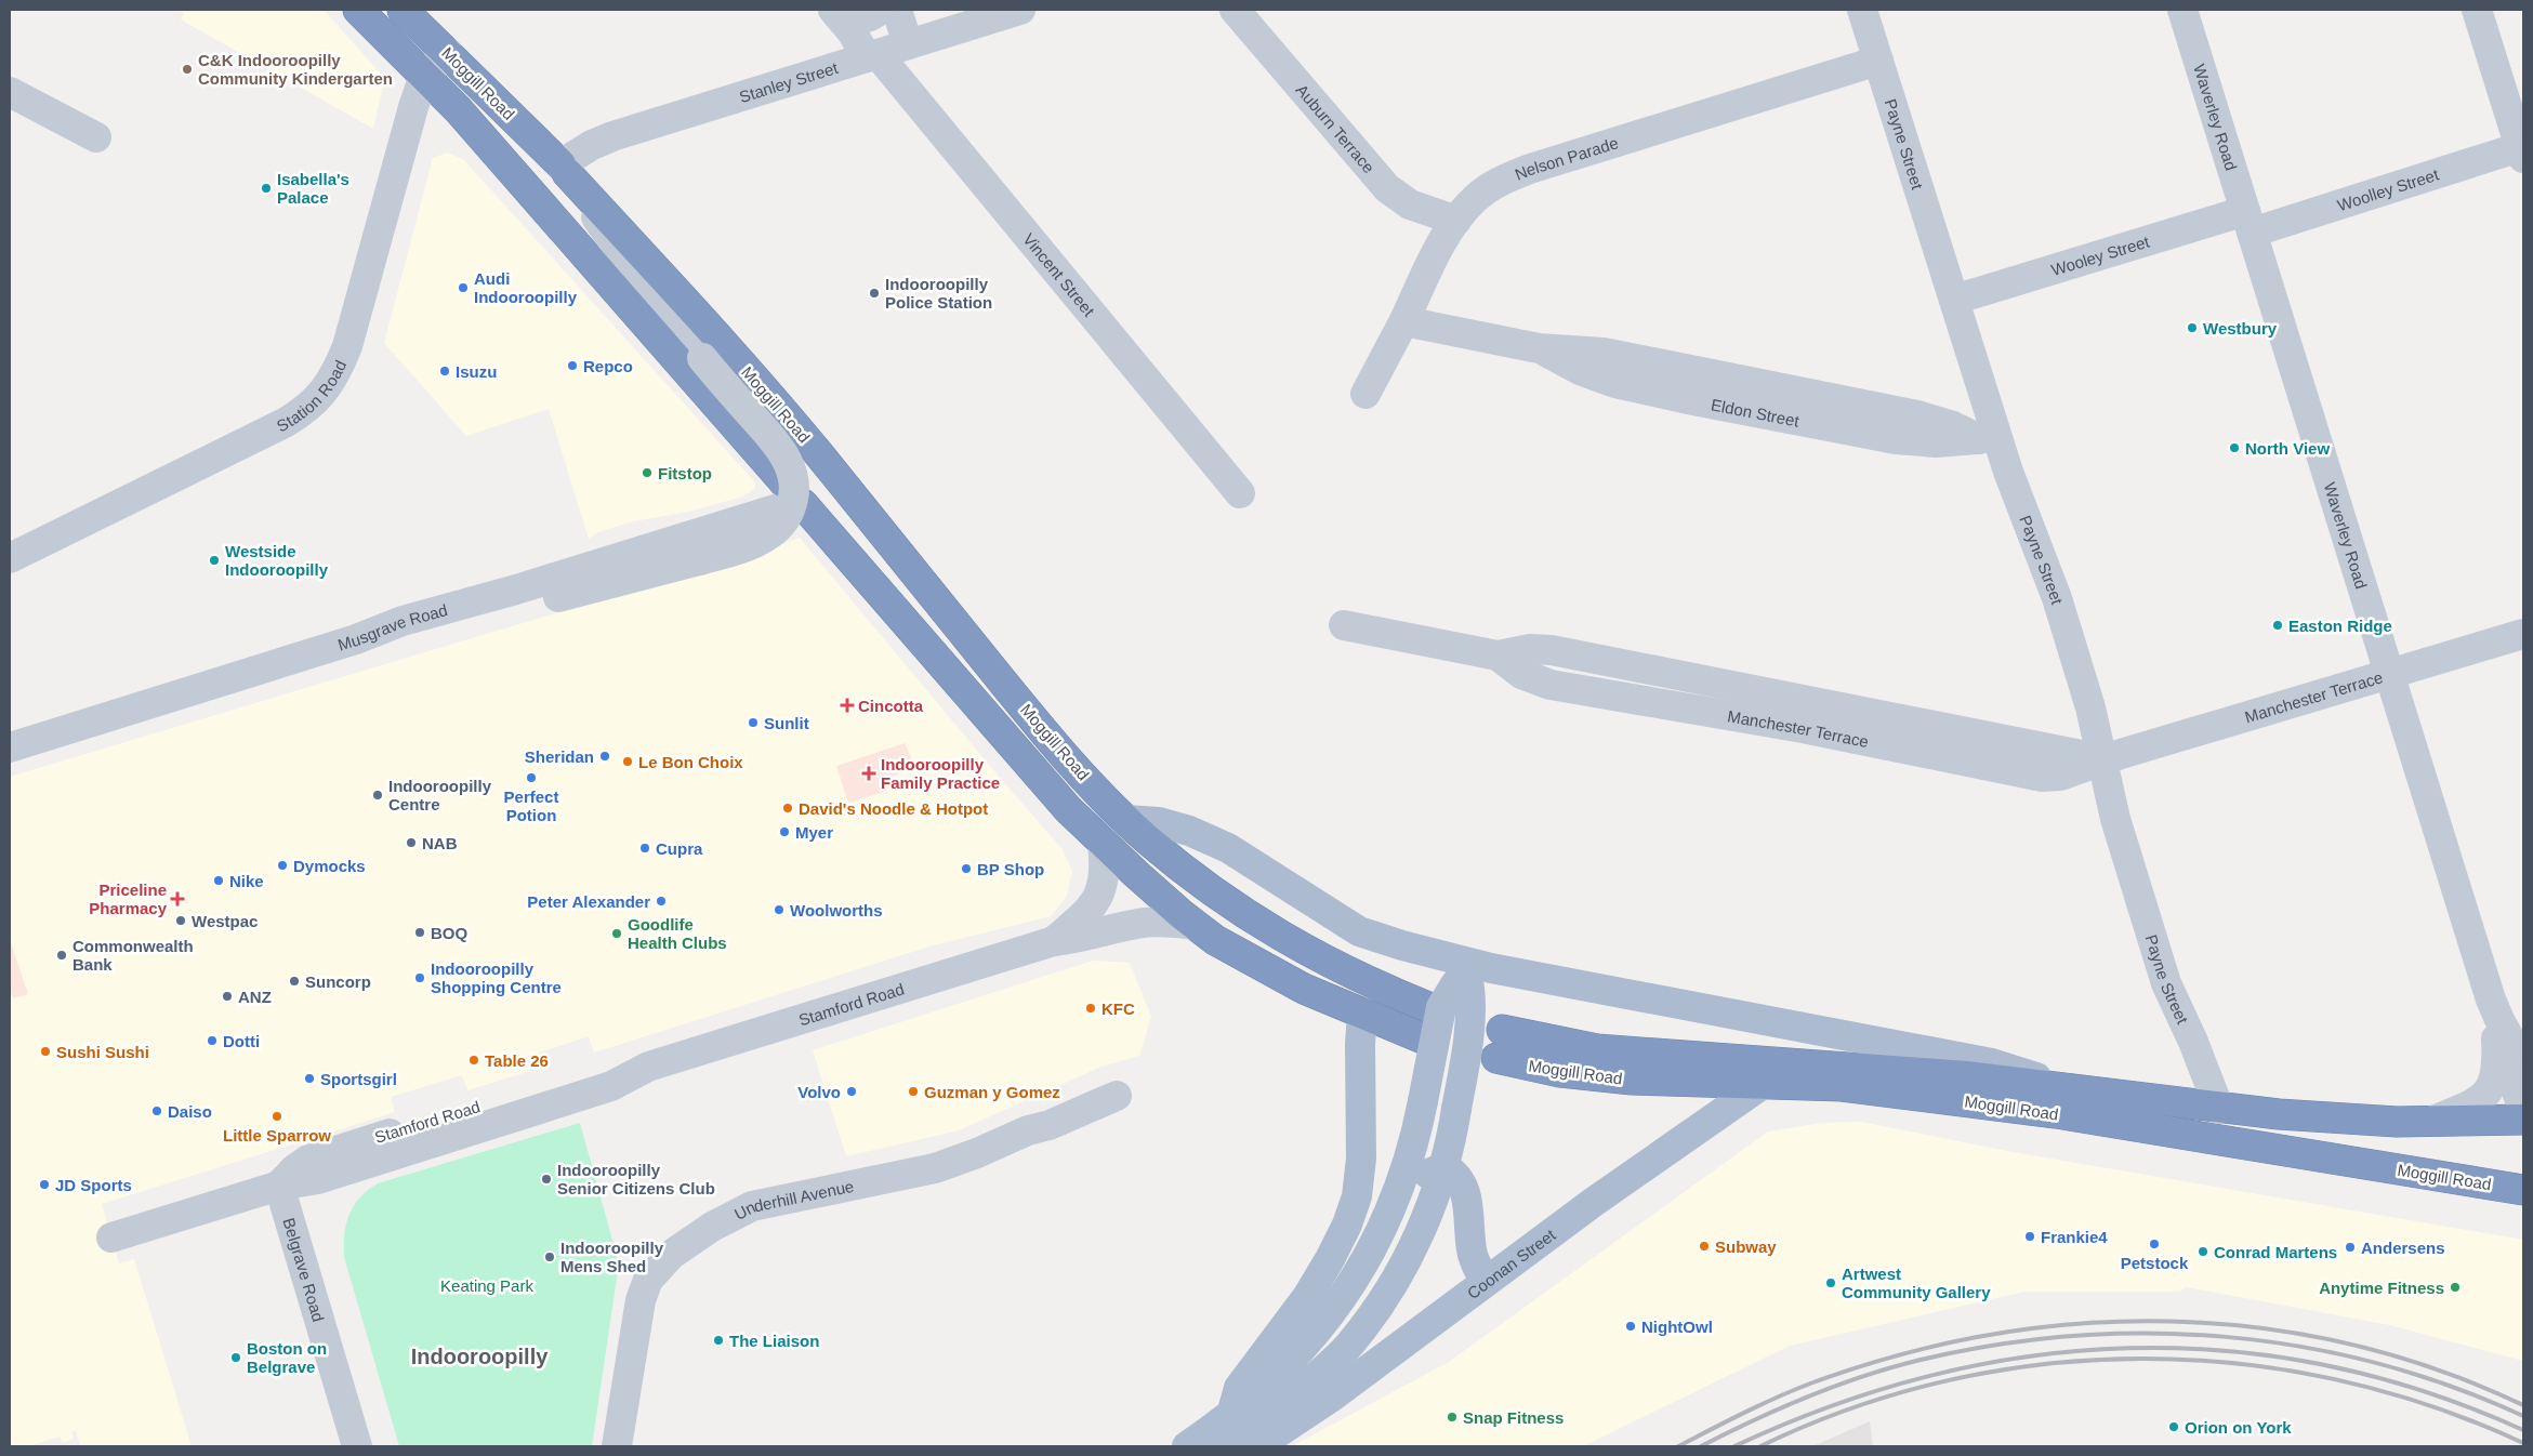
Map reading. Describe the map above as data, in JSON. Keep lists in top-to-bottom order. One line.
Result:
{"streets":{"highway":["Moggill Road"],"main road":["Coonan Street"],"street":["Stanley Street","Waverley Road","Auburn Terrace","Payne Street","Nelson Parade","Woolley Street","Wooley Street","Vincent Street","Station Road","Eldon Street","Musgrave Road","Manchester Terrace","Stamford Road","Underhill Avenue","Belgrave Road"]},"crossings":[["Stanley Street","Moggill Road"],["Stanley Street","Vincent Street"],["Moggill Road","Payne Street"],["Moggill Road","Station Road"],["Moggill Road","Musgrave Road"],["Moggill Road","Stamford Road"],["Moggill Road","Coonan Street"],["Waverley Road","Woolley Street"],["Waverley Road","Wooley Street"],["Waverley Road","Manchester Terrace"],["Auburn Terrace","Nelson Parade"],["Payne Street","Nelson Parade"],["Payne Street","Wooley Street"],["Payne Street","Eldon Street"],["Payne Street","Manchester Terrace"],["Nelson Parade","Eldon Street"],["Woolley Street","Wooley Street"],["Stamford Road","Belgrave Road"]],"districts":["Indooroopilly"],"parks":["Keating Park"],"places":{"other":["C&K Indooroopilly Community Kindergarten","Isabella's Palace","Audi Indooroopilly","Indooroopilly Police Station","Westbury","Repco","Isuzu","North View","Fitstop","Westside Indooroopilly","Easton Ridge","Sunlit","Sheridan","Le Bon Choix","Perfect Potion","Indooroopilly Centre","David's Noodle & Hotpot","Myer","NAB","Cupra","Dymocks","BP Shop","Nike","Peter Alexander","Woolworths","Westpac","BOQ","Goodlife Health Clubs","Commonwealth Bank","Indooroopilly Shopping Centre","Suncorp","ANZ","KFC","Dotti","Sushi Sushi","Table 26","Sportsgirl","Volvo","Guzman y Gomez","Daiso","Little Sparrow","Indooroopilly Senior Citizens Club","JD Sports","Frankie4","Petstock","Subway","Andersens","Conrad Martens","Indooroopilly Mens Shed","Artwest Community Gallery","Anytime Fitness","NightOwl","The Liaison","Boston on Belgrave","Snap Fitness","Orion on York"],"health":["Cincotta","Indooroopilly Family Practice","Priceline Pharmacy"]}}
